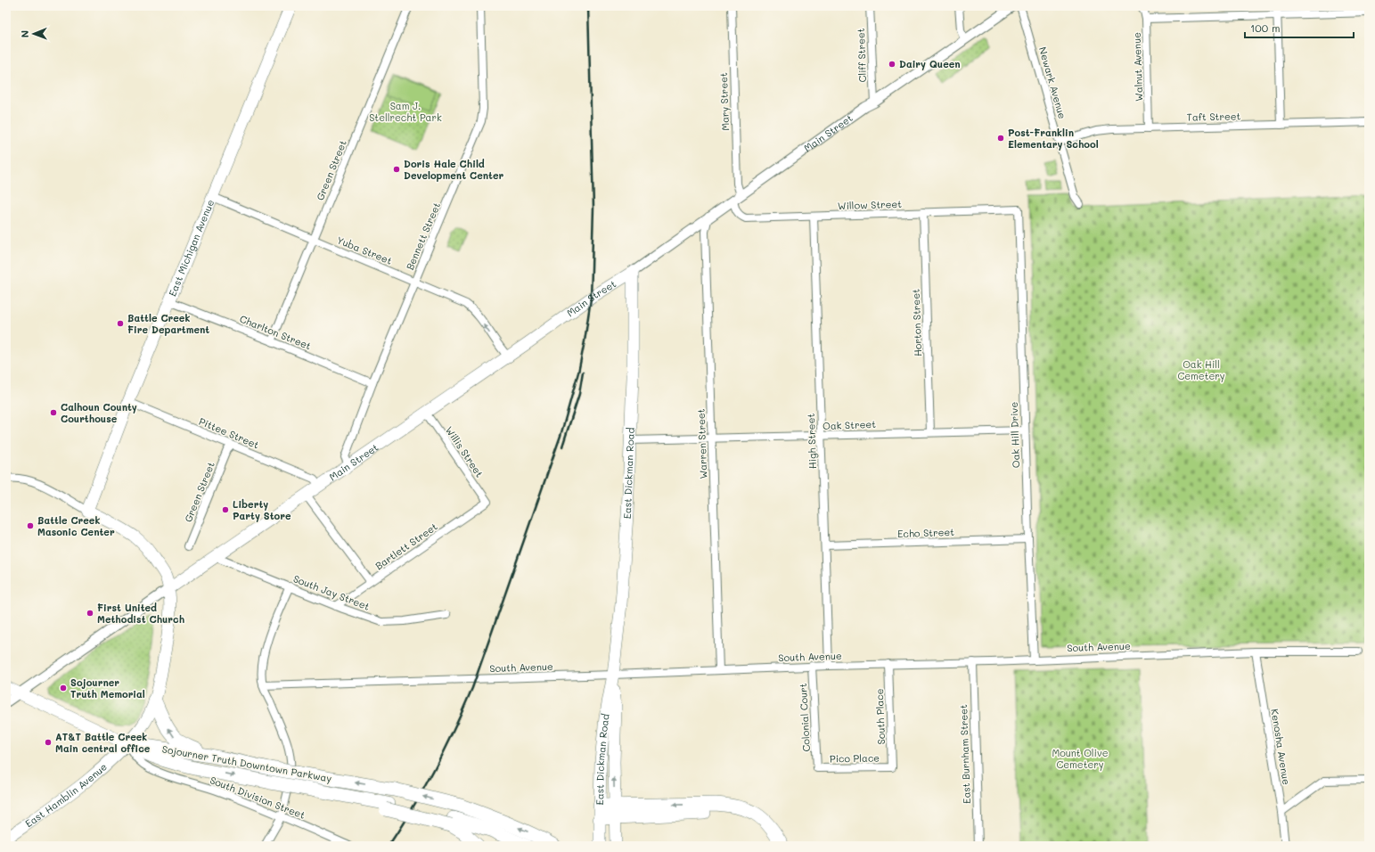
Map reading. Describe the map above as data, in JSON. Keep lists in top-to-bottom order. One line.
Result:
{"streets":{"highway":["Sojourner Truth Downtown Parkway"],"main road":["Main Street","East Michigan Avenue","East Dickman Road","East Hamblin Avenue"],"street":["Cliff Street","Walnut Avenue","Newark Avenue","Mary Street","Taft Street","Green Street","Willow Street","Bennett Street","Yuba Street","Horton Street","Charlton Street","Oak Street","Pittee Street","Oak Hill Drive","High Street","Warren Street","Willis Street","Echo Street","Bartlett Street","South Jay Street","South Avenue","South Place","Colonial Court","Kenosha Avenue","East Burnham Street","Pico Place","South Division Street"]},"crossings":[["Cliff Street","Main Street"],["Walnut Avenue","Taft Street"],["Newark Avenue","Taft Street"],["Mary Street","Main Street"],["Mary Street","Willow Street"],["Main Street","Willow Street"],["Main Street","Bennett Street"],["Main Street","Yuba Street"],["Main Street","Pittee Street"],["Main Street","Warren Street"],["Main Street","Willis Street"],["Main Street","East Dickman Road"],["Main Street","South Jay Street"],["Main Street","East Hamblin Avenue"],["Green Street","Yuba Street"],["Green Street","Charlton Street"],["Green Street","Pittee Street"],["Willow Street","Horton Street"],["Willow Street","Oak Hill Drive"],["Willow Street","High Street"],["Bennett Street","Yuba Street"],["Bennett Street","Charlton Street"],["East Michigan Avenue","Yuba Street"],["East Michigan Avenue","Charlton Street"],["East Michigan Avenue","Pittee Street"],["East Michigan Avenue","East Hamblin Avenue"],["Horton Street","Oak Street"],["Oak Street","Oak Hill Drive"],["Oak Street","High Street"],["Oak Street","Warren Street"],["Oak Street","East Dickman Road"],["Oak Hill Drive","Echo Street"],["Oak Hill Drive","South Avenue"],["High Street","Echo Street"],["High Street","South Avenue"],["Warren Street","South Avenue"],["Willis Street","Bartlett Street"],["East Dickman Road","South Avenue"],["Bartlett Street","South Jay Street"],["South Avenue","South Place"],["South Avenue","Colonial Court"],["South Avenue","Kenosha Avenue"],["South Avenue","East Burnham Street"],["South Place","Pico Place"],["Colonial Court","Pico Place"],["Sojourner Truth Downtown Parkway","East Hamblin Avenue"],["Sojourner Truth Downtown Parkway","South Division Street"],["East Hamblin Avenue","South Division Street"]],"parks":["Sam J. Stellrecht Park","Oak Hill Cemetery","Mount Olive Cemetery"],"places":["Dairy Queen","Post-Franklin Elementary School","Doris Hale Child Development Center","Battle Creek Fire Department","Calhoun County Courthouse","Liberty Party Store","Battle Creek Masonic Center","First United Methodist Church","Sojourner Truth Memorial","AT&T Battle Creek Main central office"],"scale_bar":"100 m","north":"left"}
